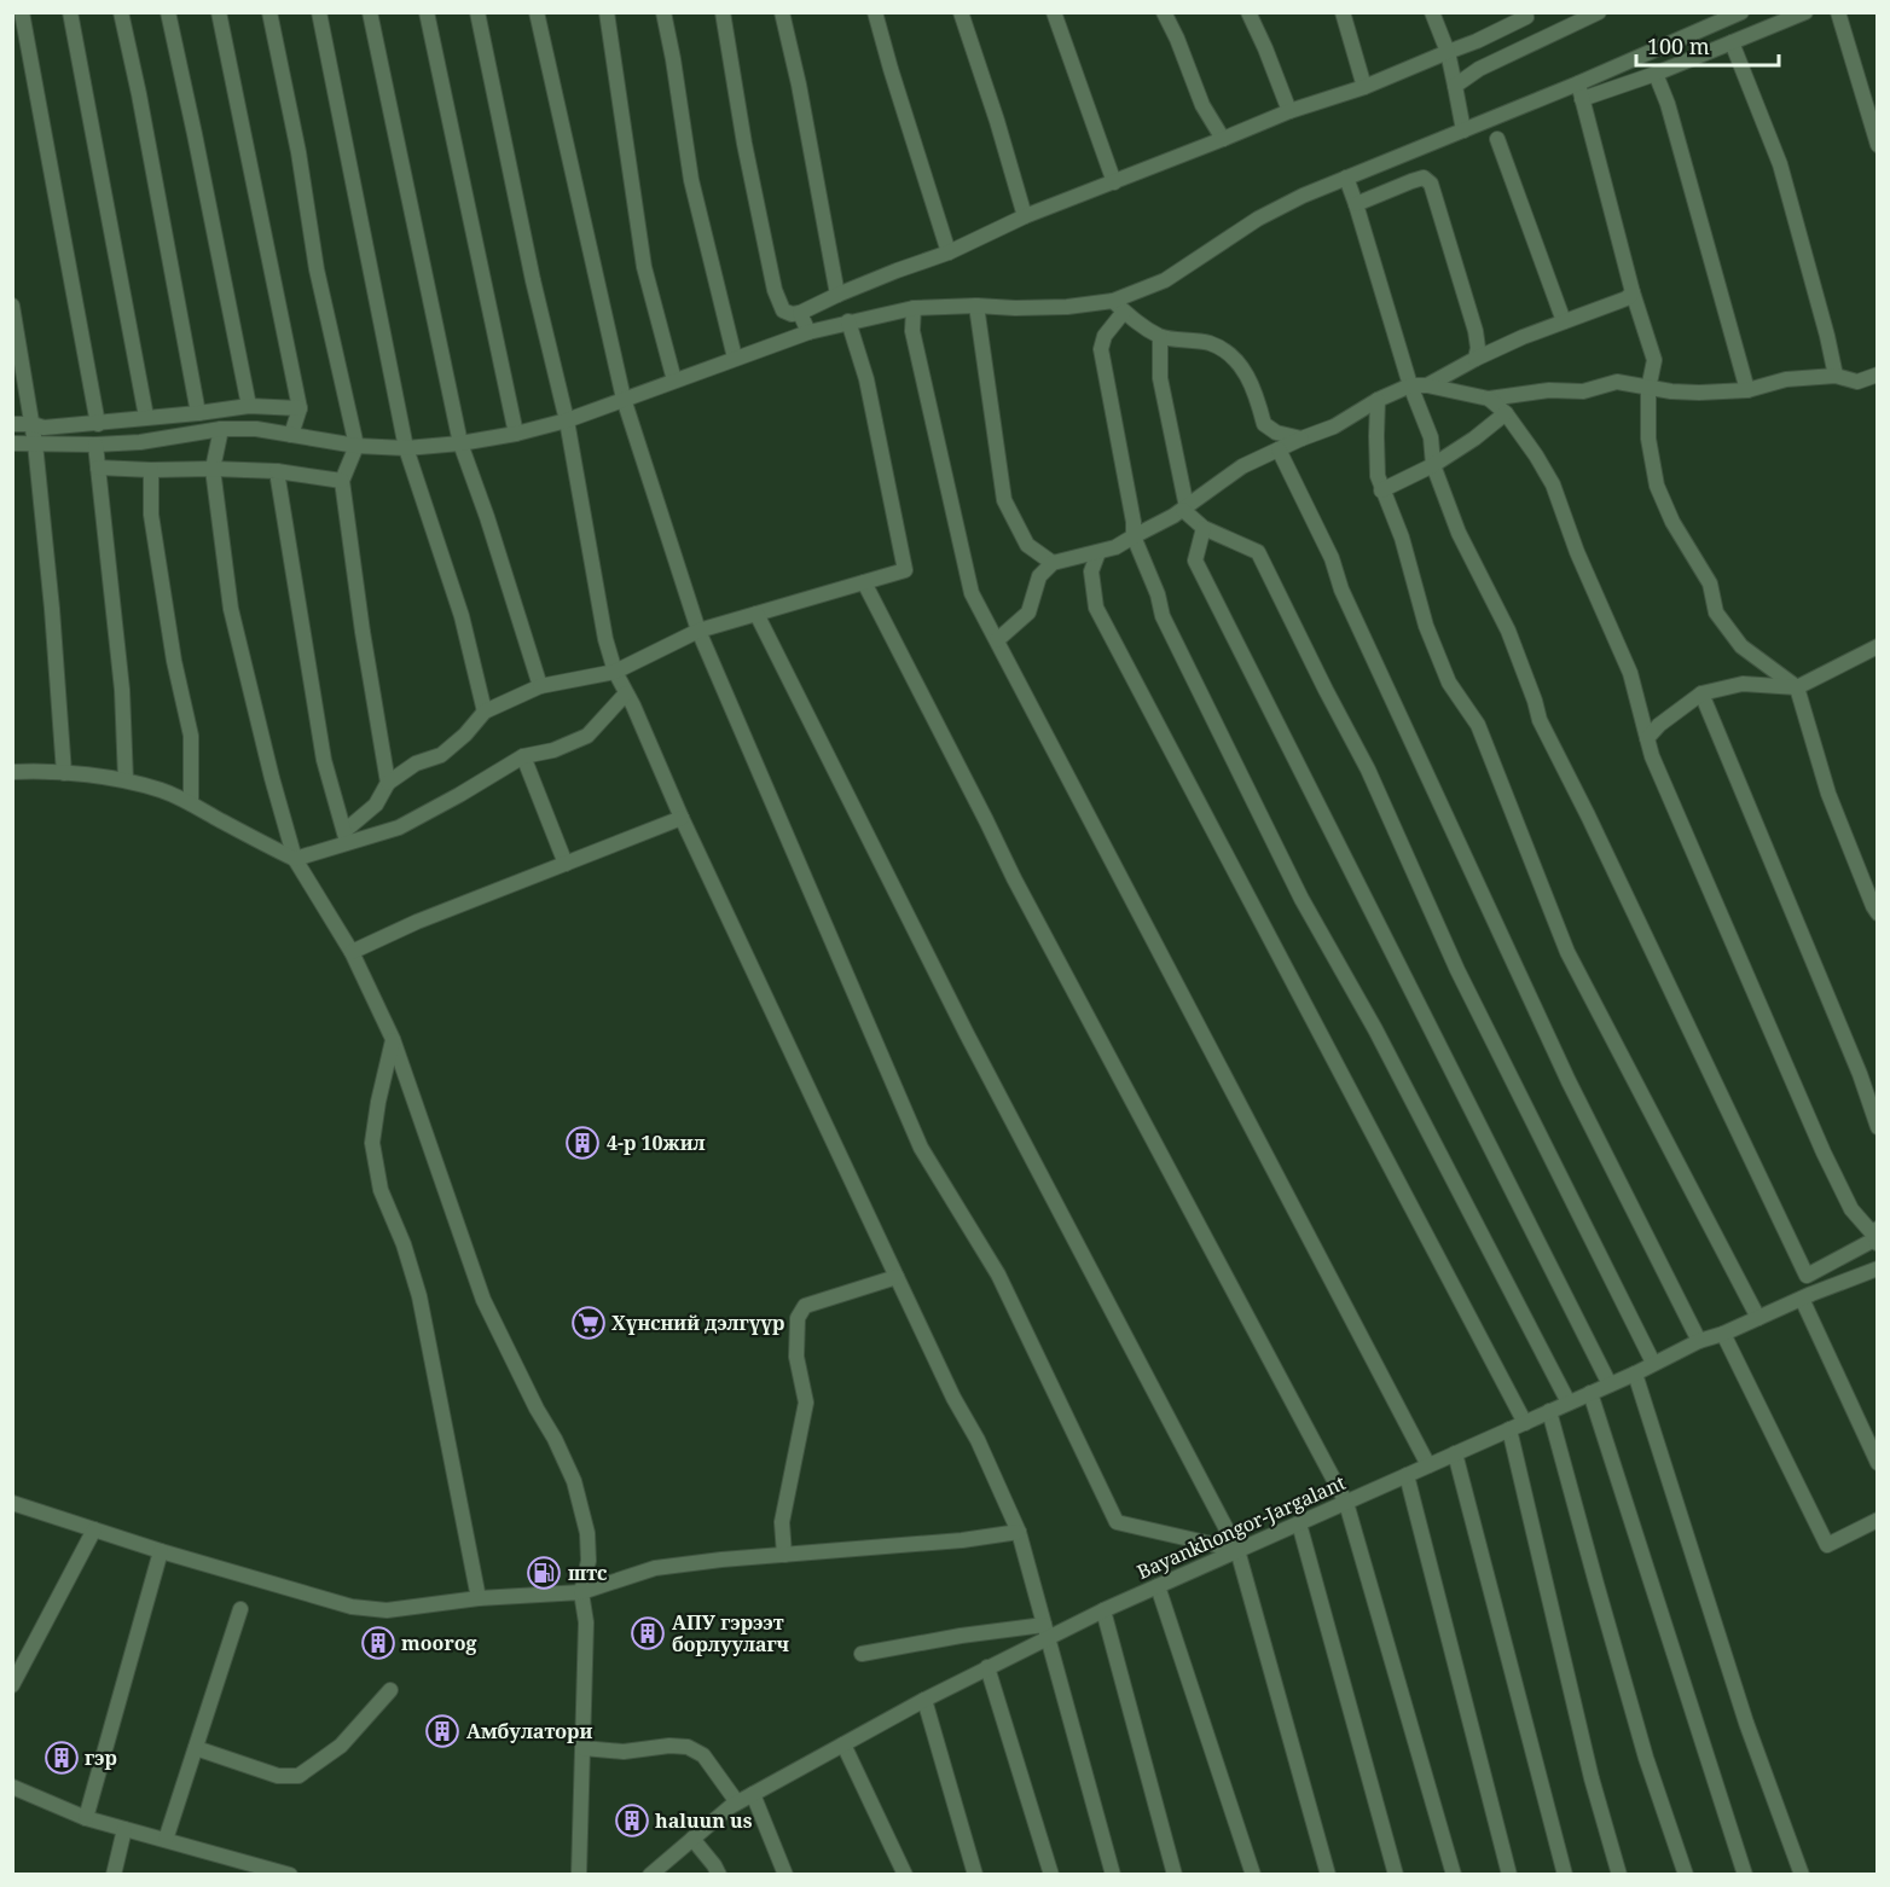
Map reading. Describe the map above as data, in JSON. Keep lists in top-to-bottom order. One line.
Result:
{"streets":{"street":["Bayankhongor-Jargalant"]},"places":{"building":["4-р 10жил","АПУ гэрээт борлуулагч","moorog","Амбулатори","гэр","haluun us"],"supermarket":["Хүнсний дэлгүүр"],"fuel station":["штс"]},"scale_bar":"100 m"}
